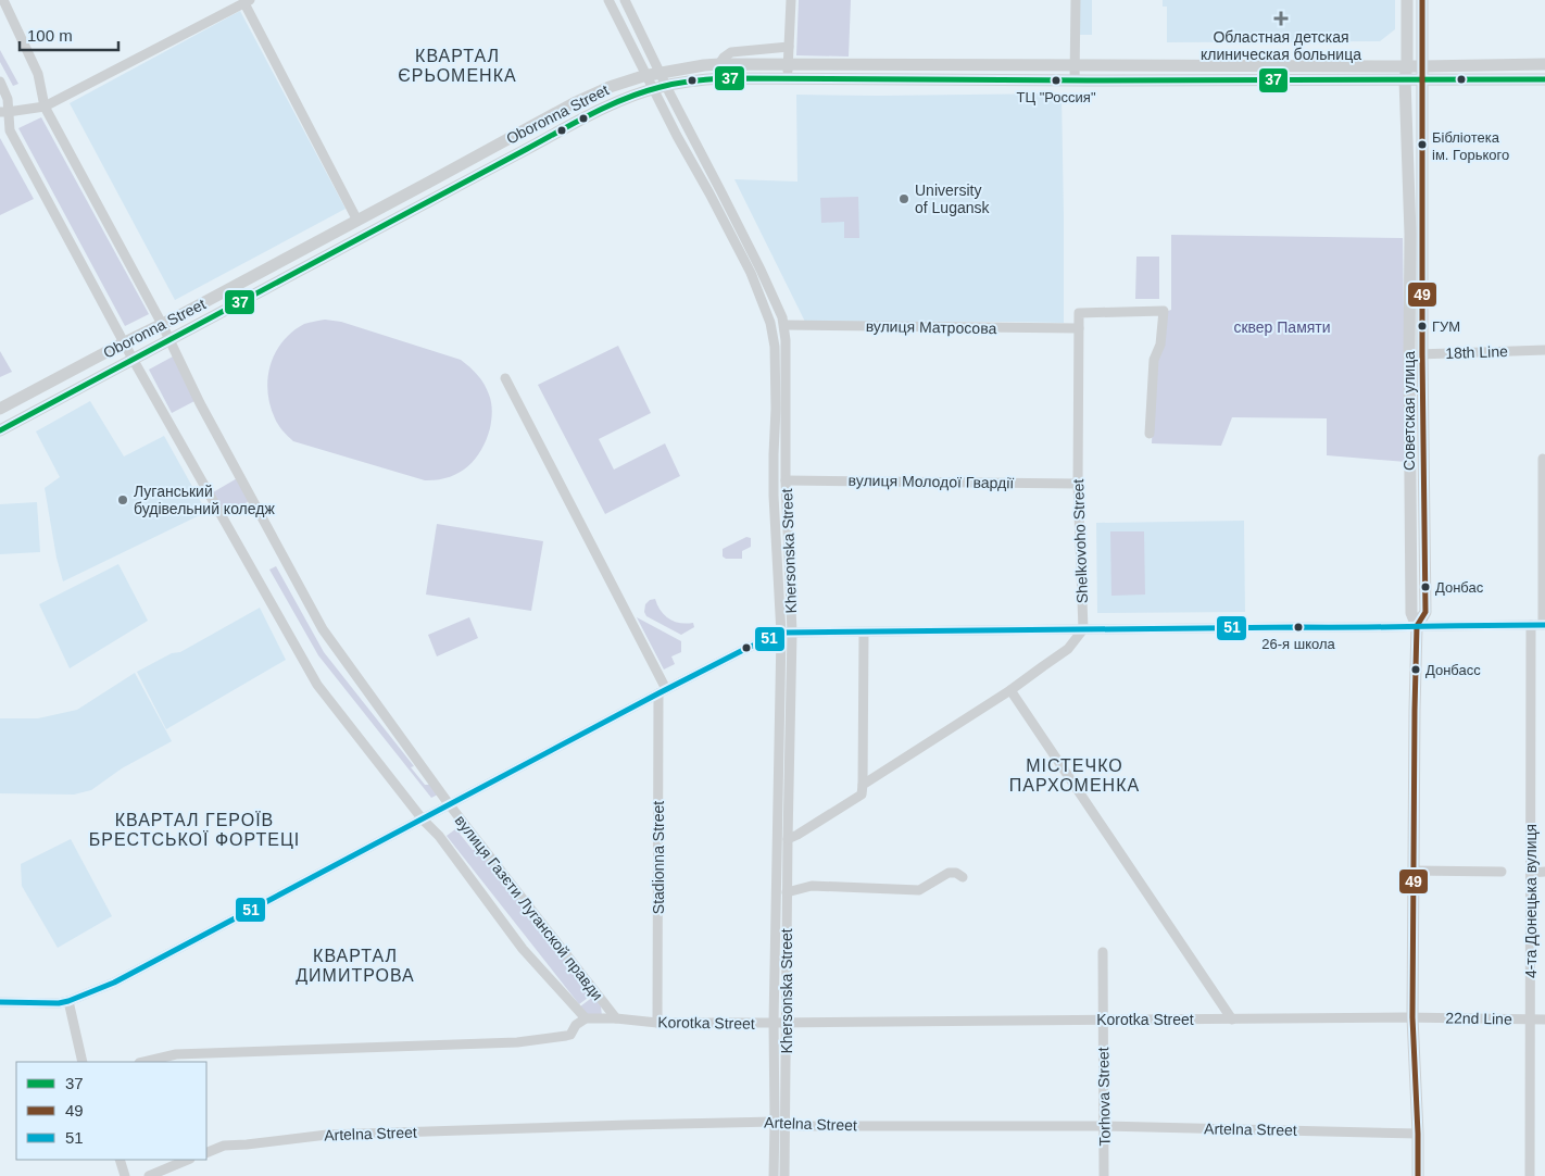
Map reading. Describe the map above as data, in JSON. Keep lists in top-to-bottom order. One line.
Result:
{"streets":{"main road":["Oboronna Street","Советская улица"],"street":["вулиця Матросова","18th Line","вулиця Молодої Гвардії","Shelkovoho Street","Khersonska Street","Stadionna Street","4-та Донецька вулиця","вулиця Газєти Луганской правди","22nd Line","Korotka Street","Torhova Street","Artelna Street"]},"crossings":[["Oboronna Street","Советская улица"],["Oboronna Street","Khersonska Street"],["Oboronna Street","вулиця Газєти Луганской правди"],["вулиця Матросова","Shelkovoho Street"],["вулиця Матросова","Khersonska Street"],["18th Line","Советская улица"],["Советская улица","22nd Line"],["Советская улица","Korotka Street"],["Советская улица","Artelna Street"],["вулиця Молодої Гвардії","Shelkovoho Street"],["вулиця Молодої Гвардії","Khersonska Street"],["Khersonska Street","Korotka Street"],["Khersonska Street","Artelna Street"],["Stadionna Street","Korotka Street"],["4-та Донецька вулиця","22nd Line"],["вулиця Газєти Луганской правди","Korotka Street"],["22nd Line","Korotka Street"],["Korotka Street","Torhova Street"],["Torhova Street","Artelna Street"]],"districts":["КВАРТАЛ ЄРЬОМЕНКА","МІСТЕЧКО ПАРХОМЕНКА","КВАРТАЛ ГЕРОЇВ БРЕСТСЬКОЇ ФОРТЕЦІ","КВАРТАЛ ДИМИТРОВА"],"parks":["сквер Памяти"],"places":{"health":["Областная детская клиническая больница"],"other":["ТЦ \"Россия\"","Бібліотека ім. Горького","University of Lugansk","ГУМ","Луганський будівельний коледж","Донбас","26-я школа","Донбасс"]},"lines":["transit line 49","transit line 37","transit line 51"],"legend":["37","49","51"],"scale_bar":"100 m"}
